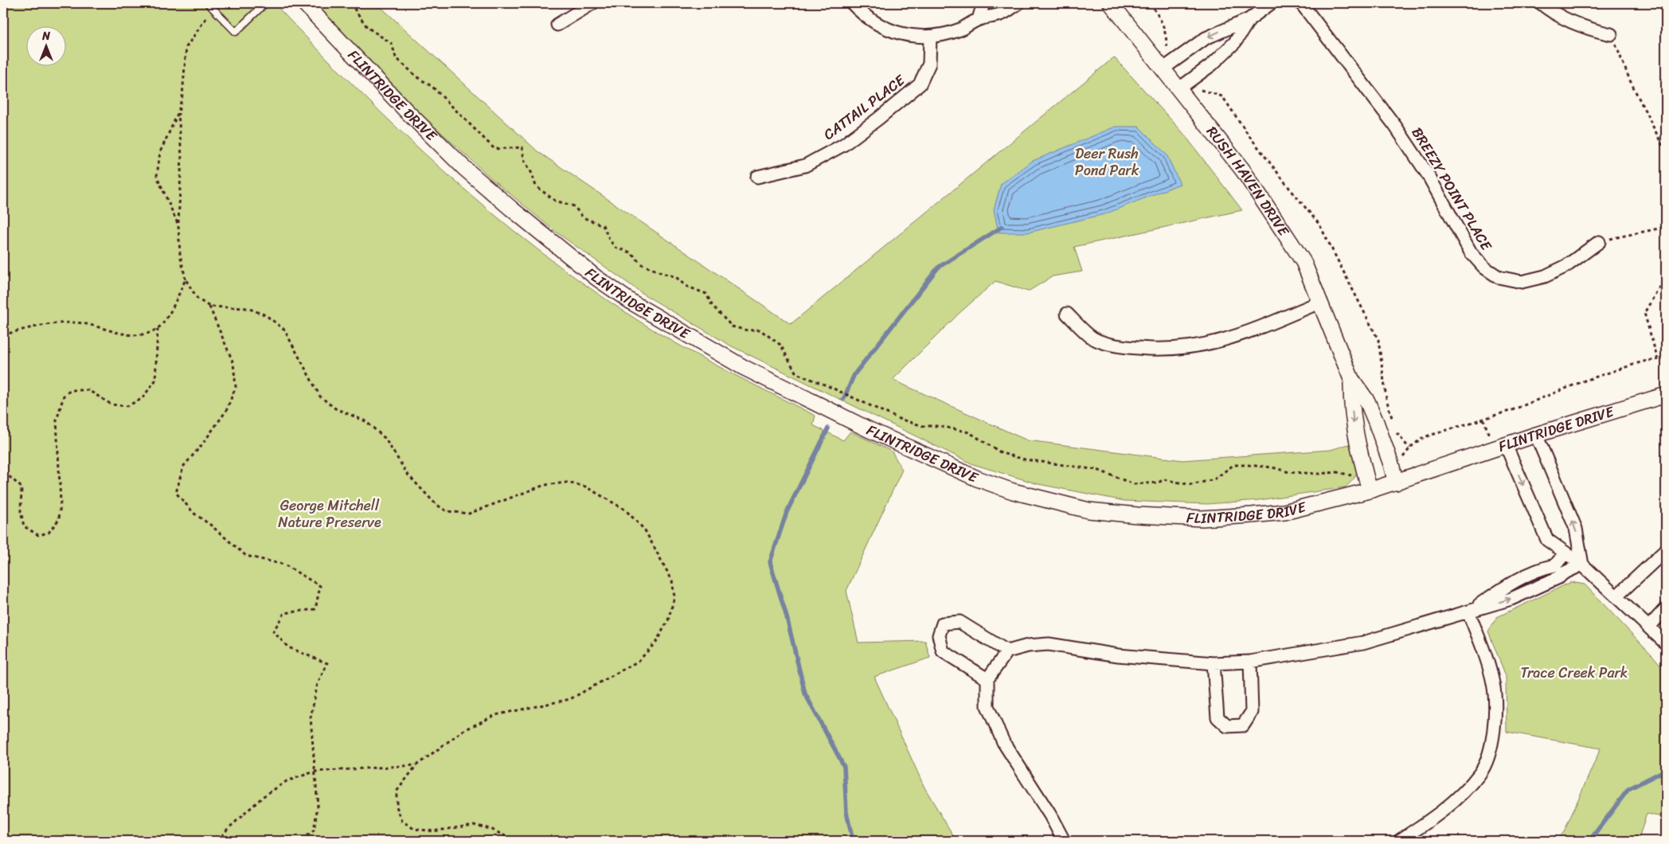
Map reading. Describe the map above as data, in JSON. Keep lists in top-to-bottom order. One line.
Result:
{"streets":{"street":["FLINTRIDGE DRIVE","CATTAIL PLACE","RUSH HAVEN DRIVE","BREEZY POINT PLACE"]},"crossings":[["FLINTRIDGE DRIVE","RUSH HAVEN DRIVE"]],"parks":["Deer Rush Pond Park","George Mitchell Nature Preserve","Trace Creek Park"],"north":"top"}
